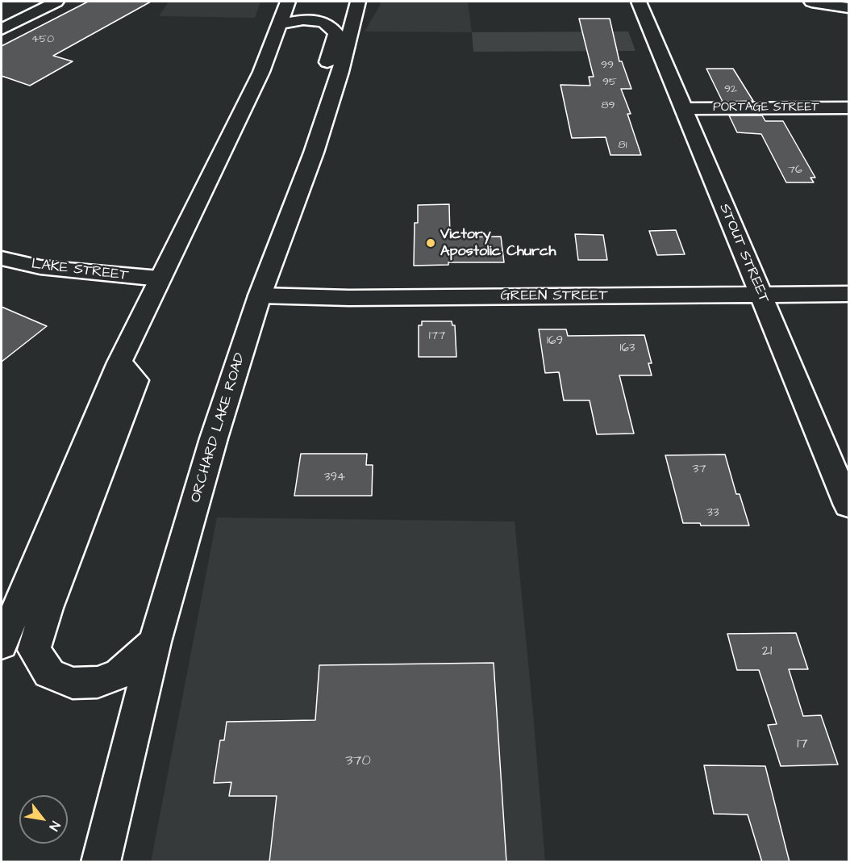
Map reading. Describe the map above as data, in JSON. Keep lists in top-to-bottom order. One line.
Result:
{"streets":{"main road":["PORTAGE STREET","STOUT STREET","LAKE STREET","GREEN STREET","ORCHARD LAKE ROAD"]},"crossings":[["PORTAGE STREET","STOUT STREET"],["STOUT STREET","GREEN STREET"],["GREEN STREET","ORCHARD LAKE ROAD"]],"places":["Victory Apostolic Church"],"house_numbers":["450","99","95","92","89","81","76","177","169","163","37","394","33","21","17","370"],"north":"bottom right"}
